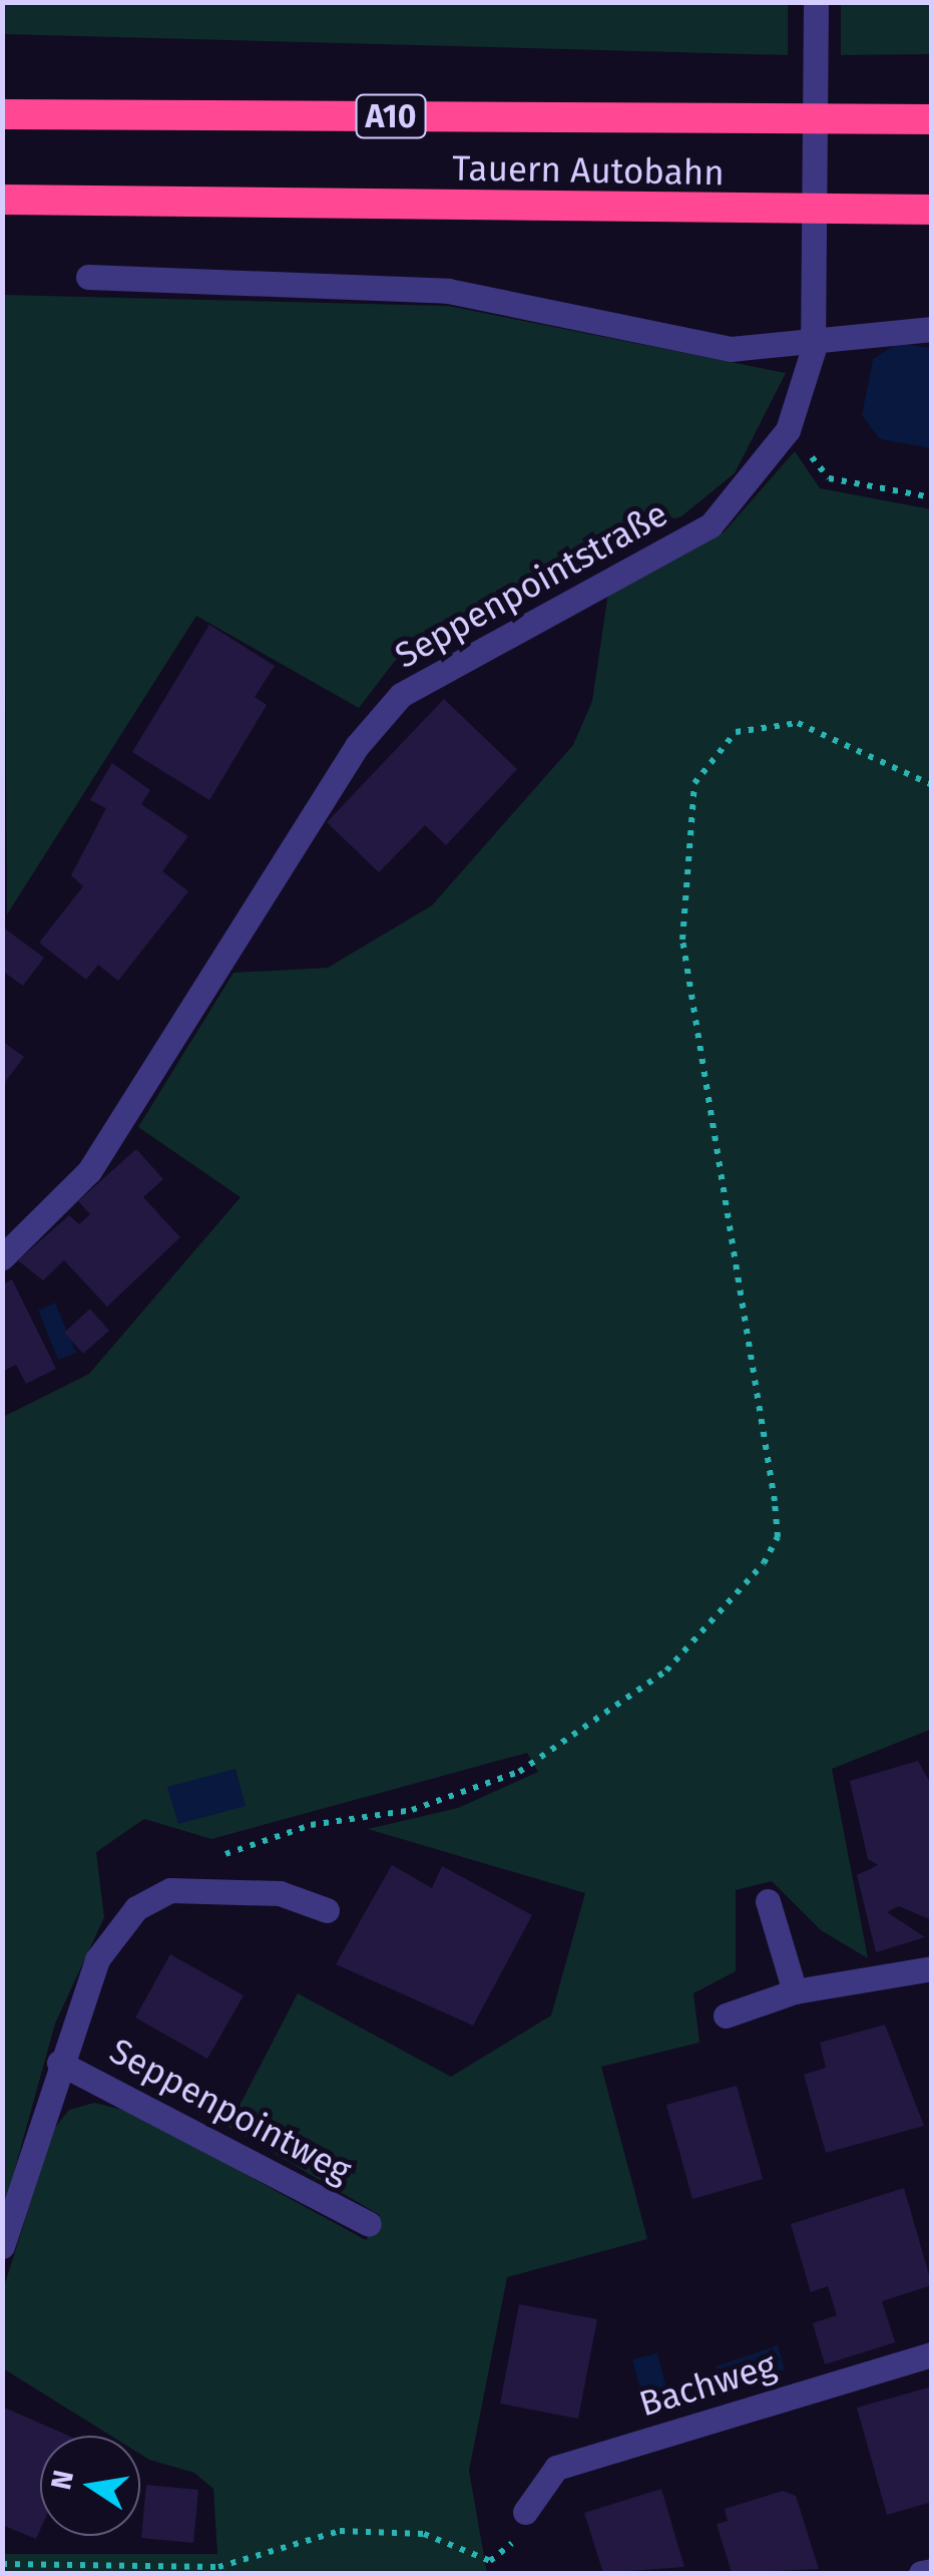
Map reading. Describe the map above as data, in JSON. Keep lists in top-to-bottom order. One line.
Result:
{"streets":{"highway":["A10","Tauern Autobahn"],"street":["Seppenpointstraße","Seppenpointweg","Bachweg"]},"north":"left"}
